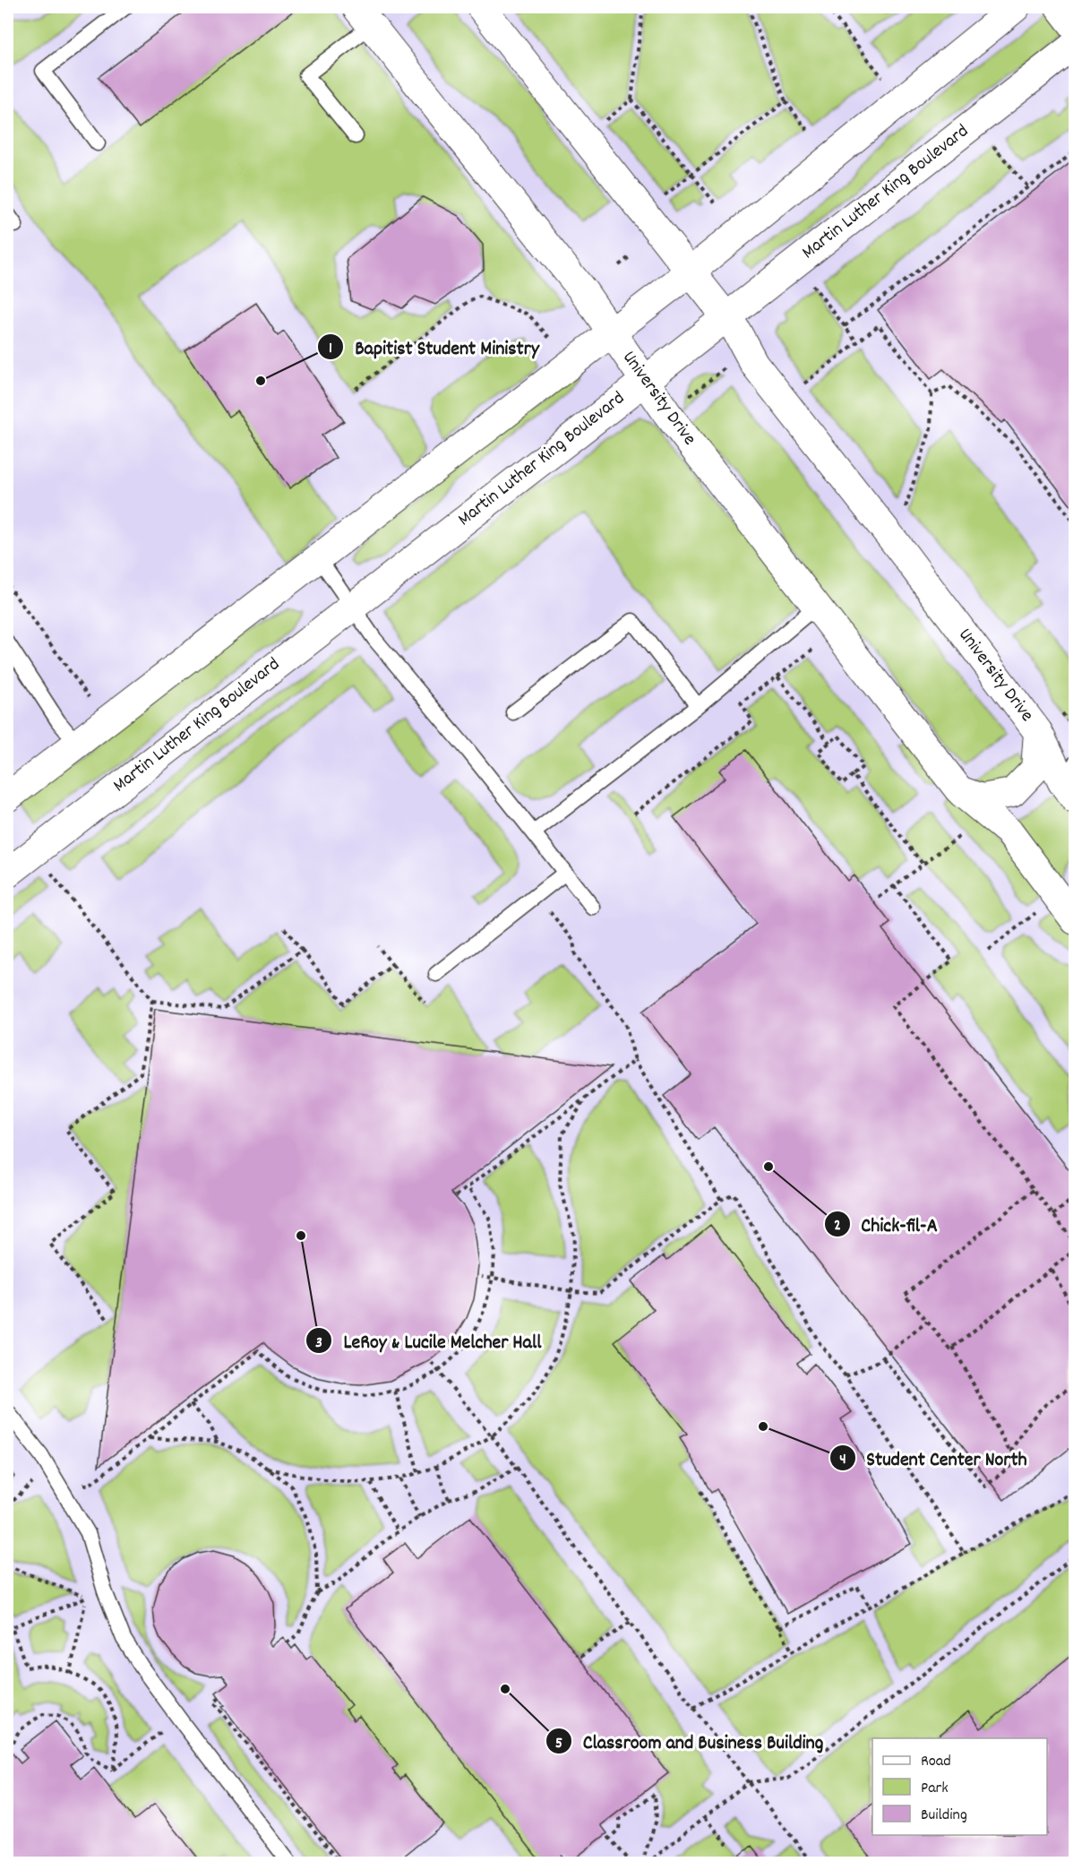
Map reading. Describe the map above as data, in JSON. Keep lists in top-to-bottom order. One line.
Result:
{"streets":{"street":["Martin Luther King Boulevard","University Drive"]},"crossings":[["Martin Luther King Boulevard","University Drive"]],"places":["Bapitist Student Ministry","Chick-fil-A","LeRoy & Lucile Melcher Hall","Student Center North","Classroom and Business Building"],"legend":["Road","Park","Building"]}
